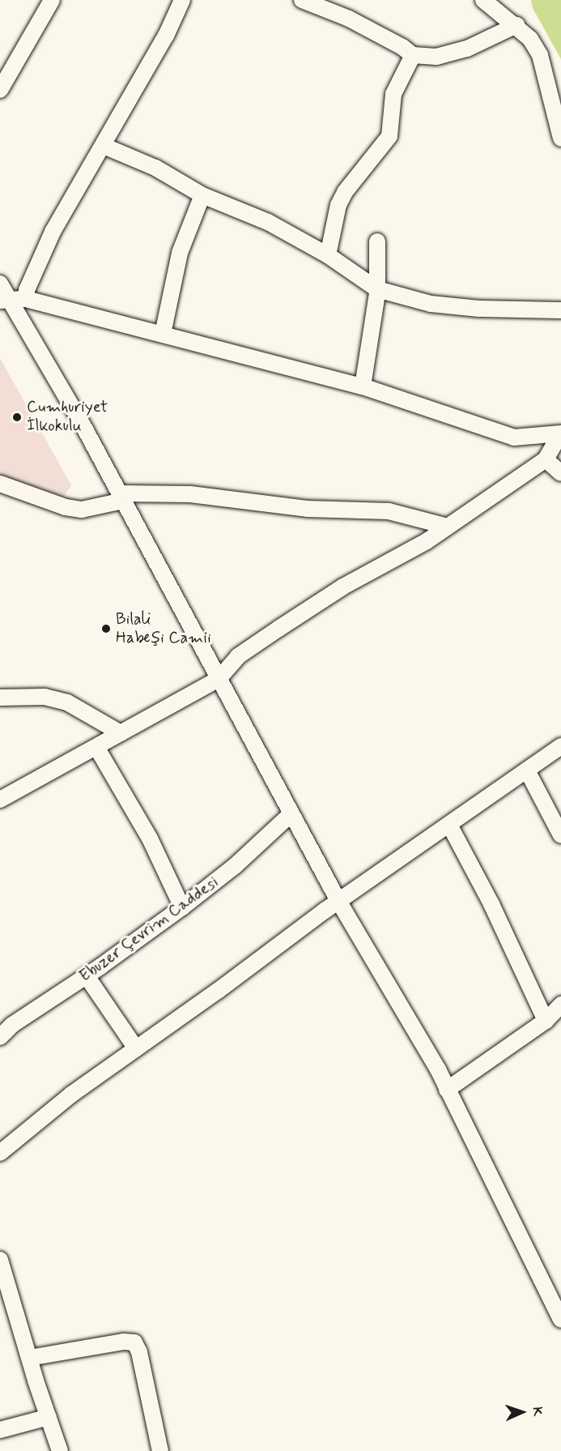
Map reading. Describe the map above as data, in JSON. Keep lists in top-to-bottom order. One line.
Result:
{"streets":{"street":["Ebuzer Çevrim Caddesi"]},"places":["Cumhuriyet İlkokulu","Bilali Habeşi Camii"],"north":"right"}
